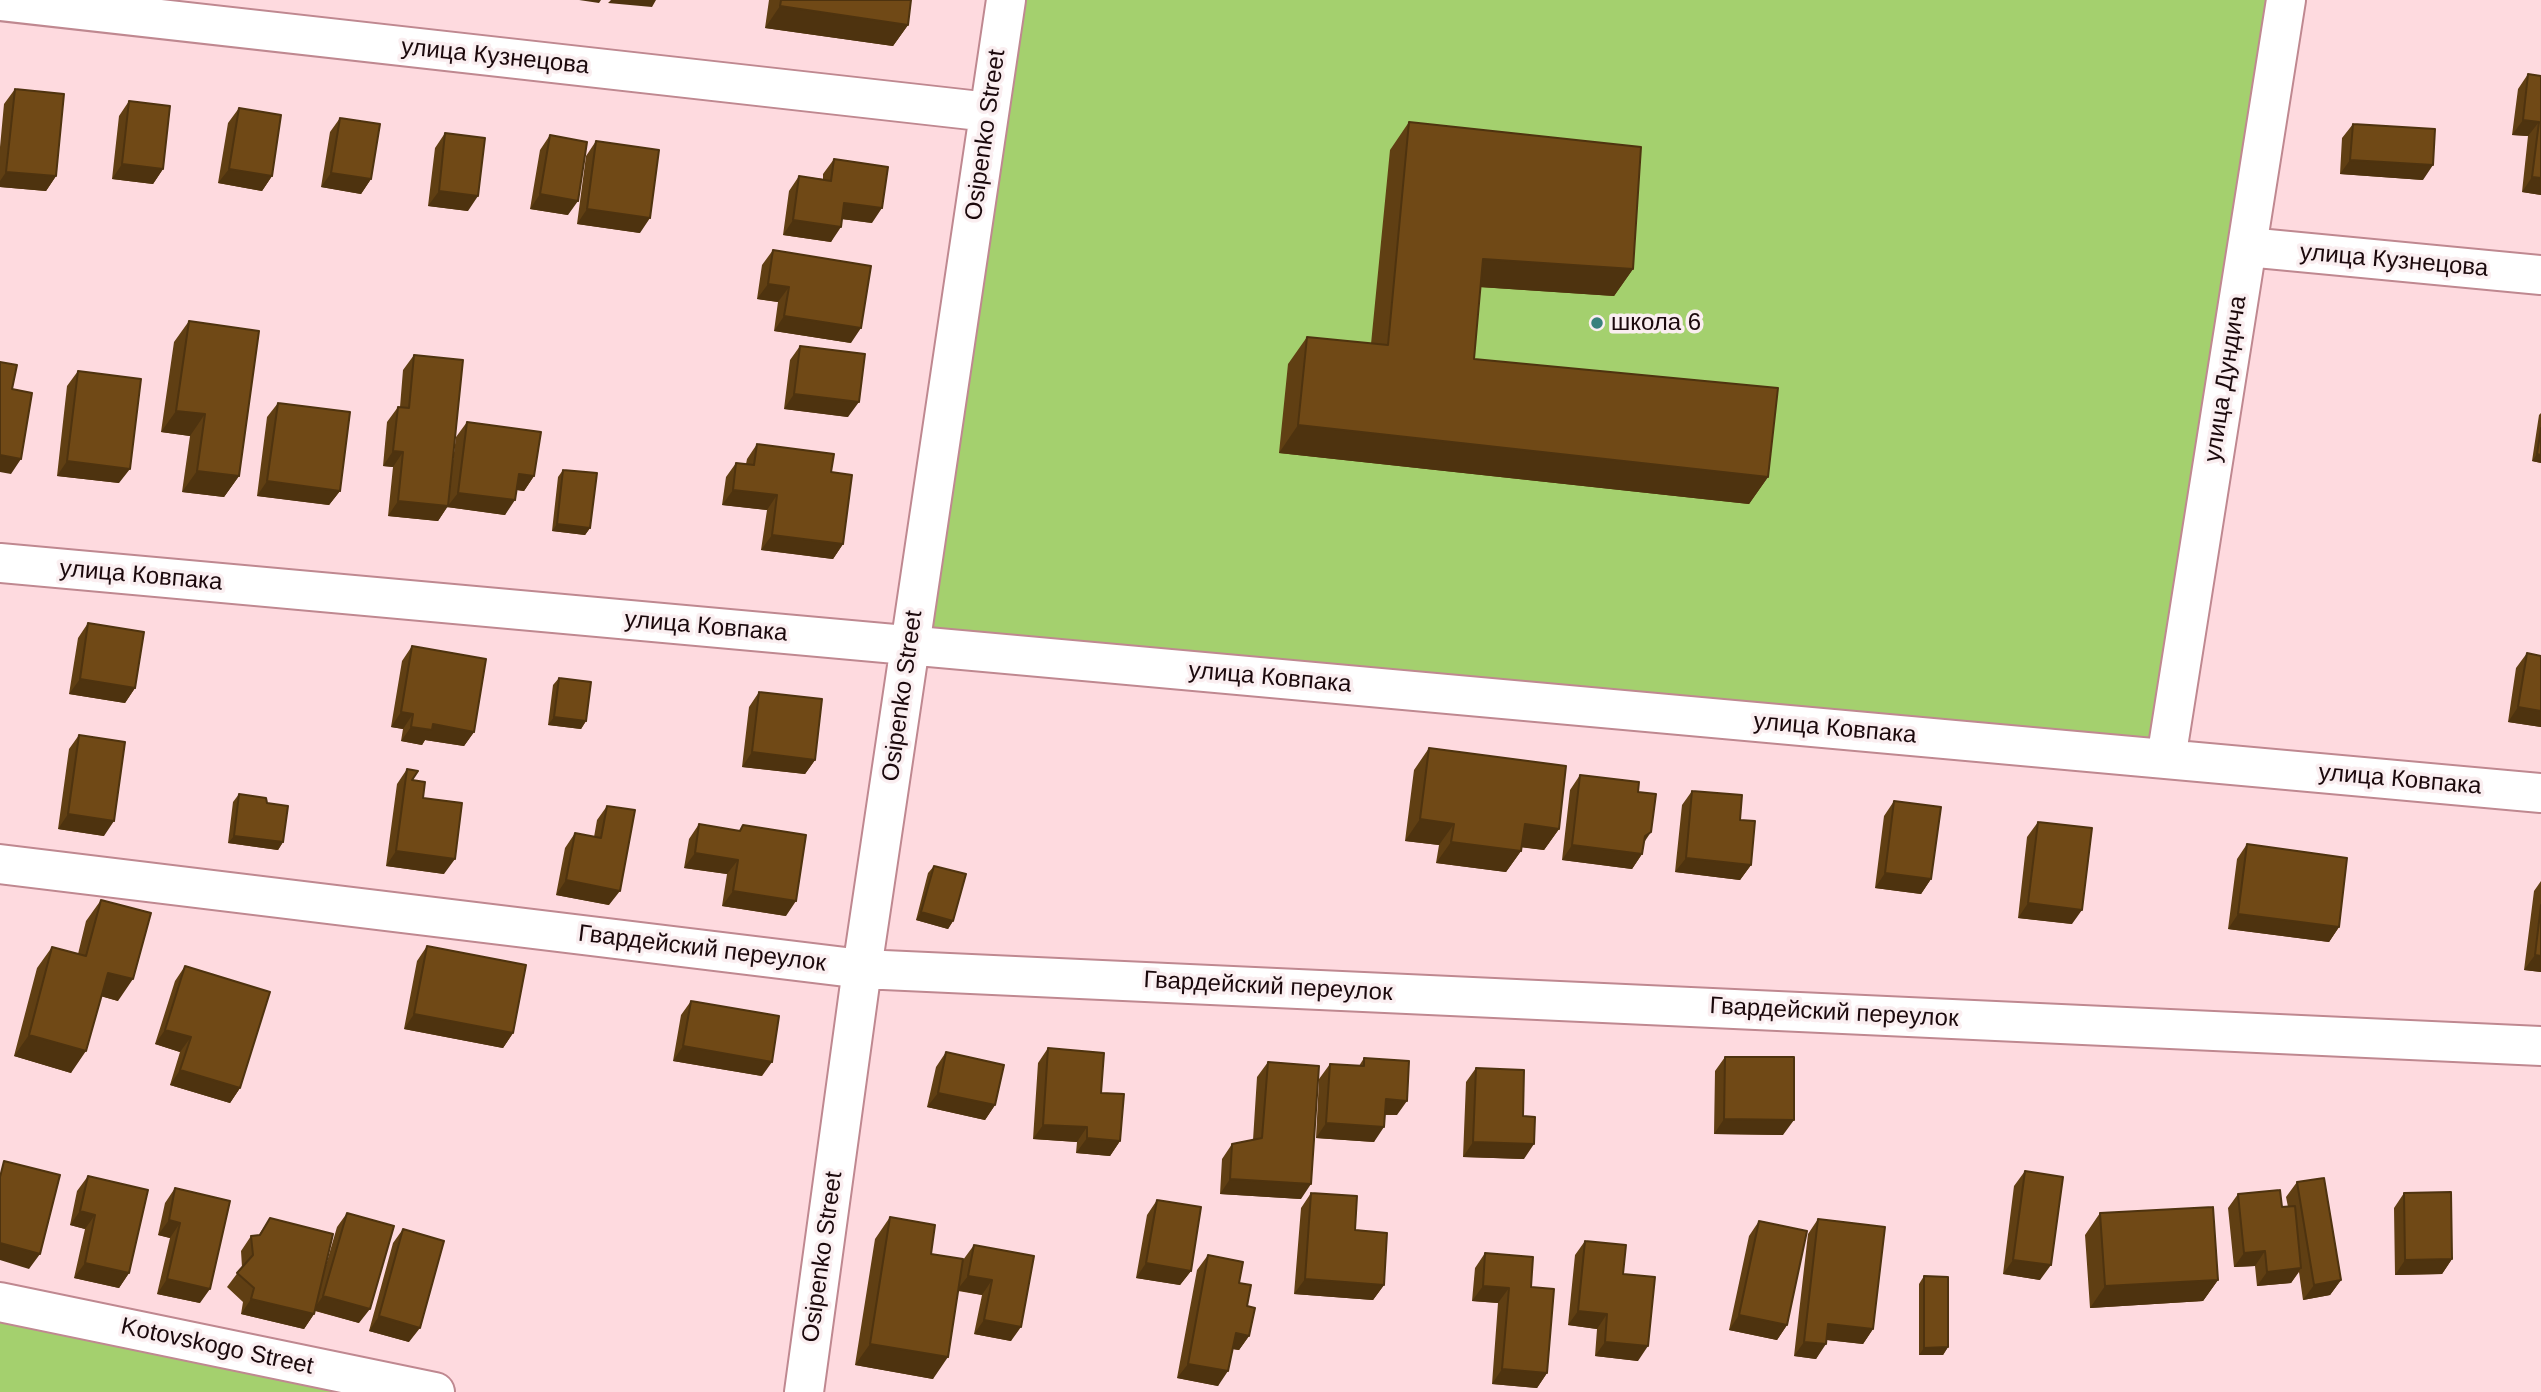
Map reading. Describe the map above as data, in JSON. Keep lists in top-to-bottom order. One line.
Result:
{"streets":{"street":["улица Кузнецова","Osipenko Street","улица Дундича","улица Ковпака","Гвардейский переулок","Kotovskogo Street"]},"crossings":[["улица Кузнецова","Osipenko Street"],["улица Кузнецова","улица Дундича"],["Osipenko Street","улица Ковпака"],["Osipenko Street","Гвардейский переулок"],["улица Дундича","улица Ковпака"]],"places":["школа 6"]}
